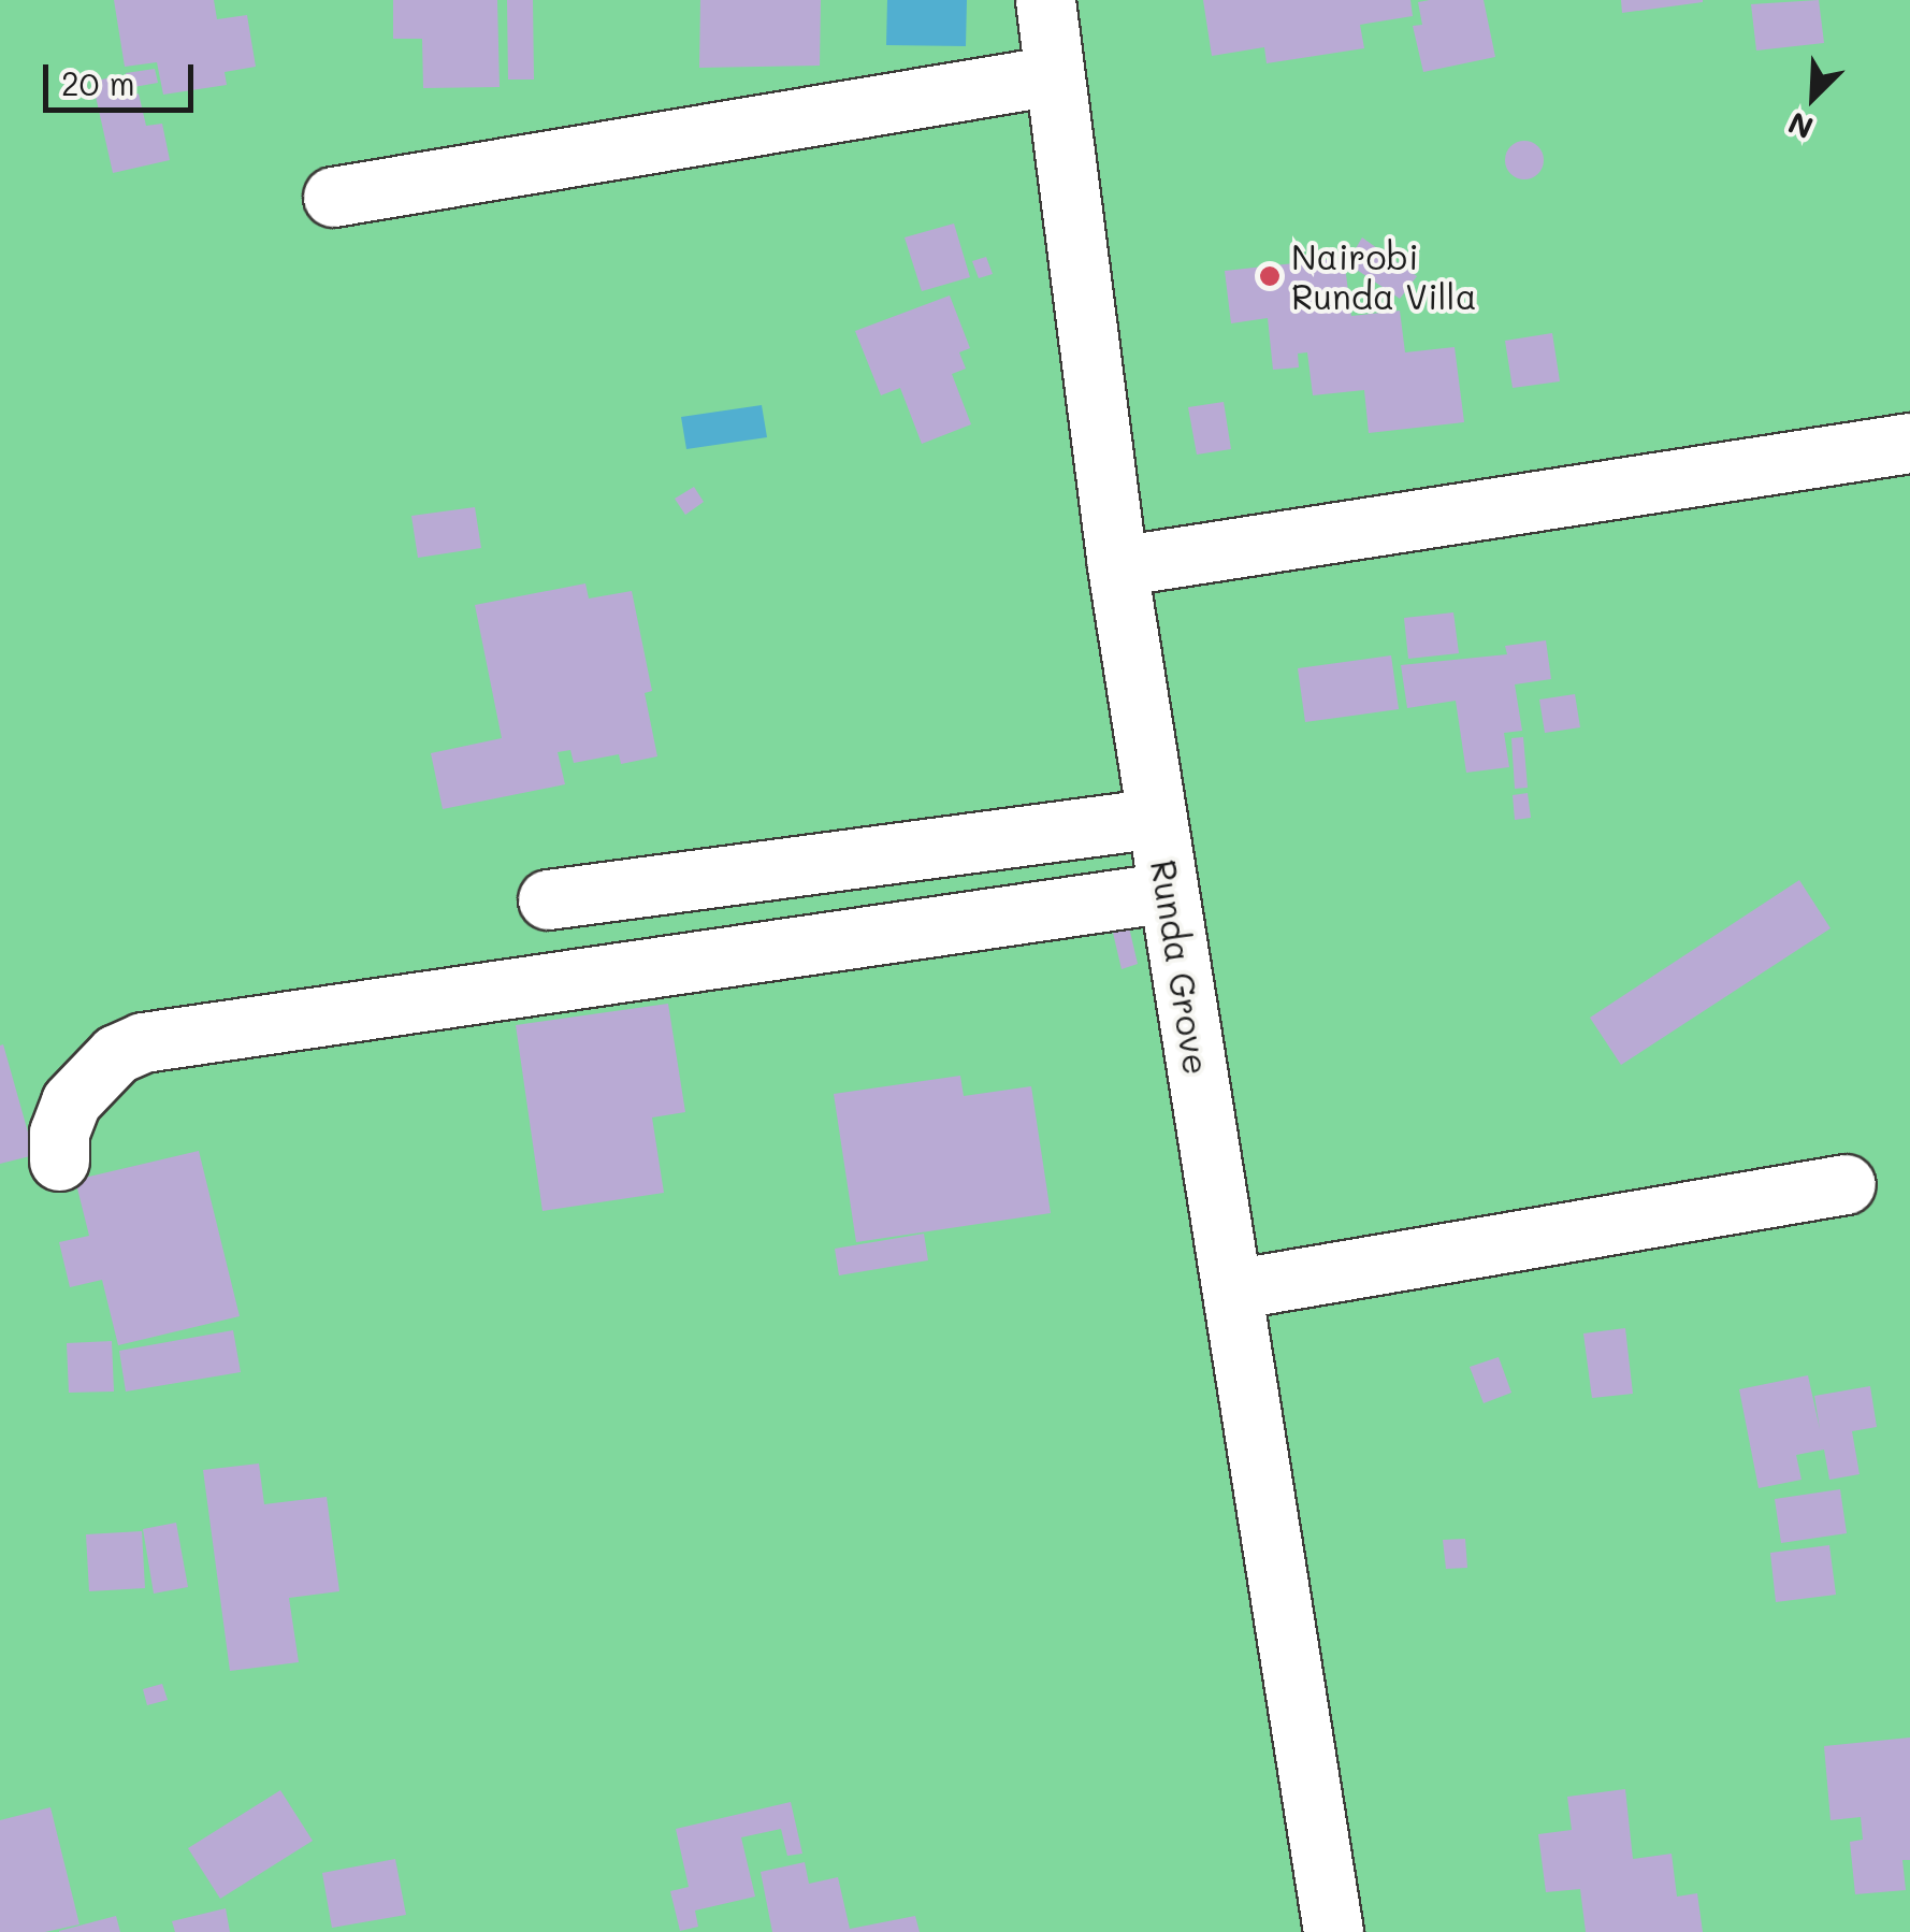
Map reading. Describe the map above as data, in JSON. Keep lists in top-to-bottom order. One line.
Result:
{"streets":{"street":["Runda Grove"]},"places":["Nairobi Runda Villa"],"scale_bar":"20 m","north":"bottom left"}
